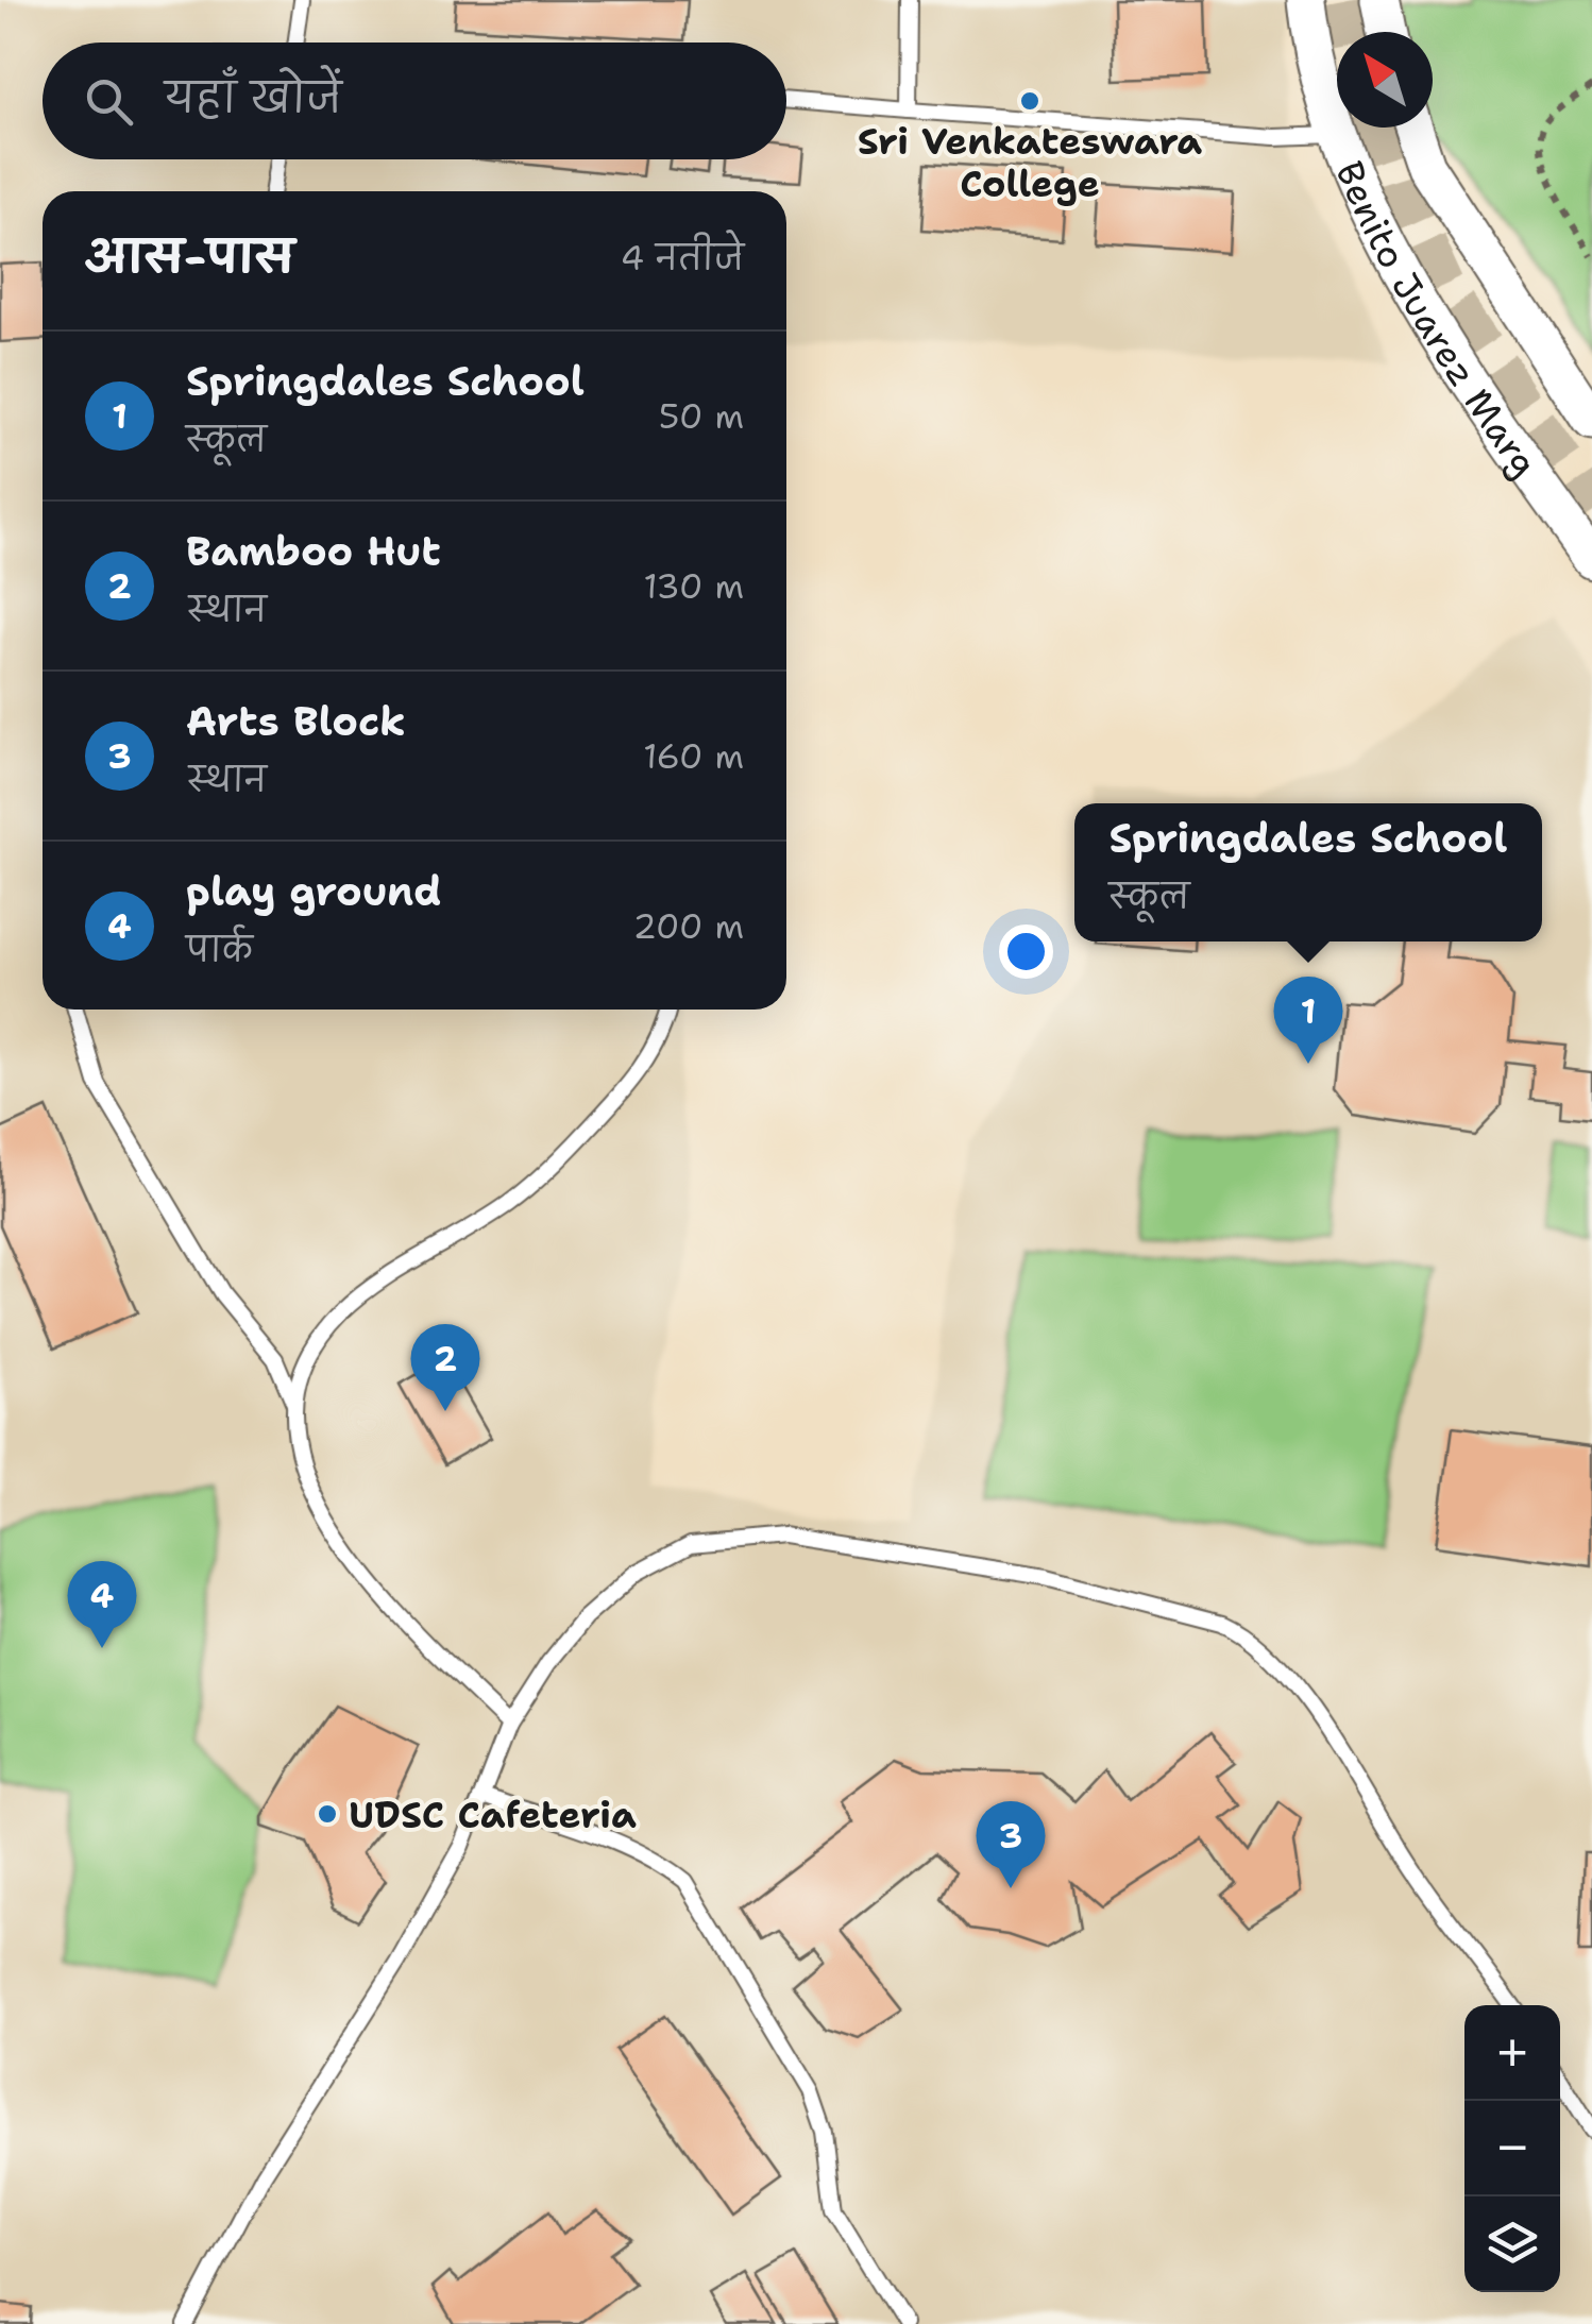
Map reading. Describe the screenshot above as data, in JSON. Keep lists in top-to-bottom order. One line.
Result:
{"streets":{"street":["Benito Juarez Marg"]},"places":["Sri Venkateswara College","UDSC Cafeteria"],"north":"top left","page":{"search":"यहाँ खोजें","heading":["आस-पास","4 नतीजे"],"list":[{"mark":"1","name":"Springdales School","note":"स्कूल","value":"50 m"},{"mark":"2","name":"Bamboo Hut","note":"स्थान","value":"130 m"},{"mark":"3","name":"Arts Block","note":"स्थान","value":"160 m"},{"mark":"4","name":"play ground","note":"पार्क","value":"200 m"}],"popup":["Springdales School","स्कूल"],"pins":["1","2","4","3"],"map_buttons":["+","−"]}}
